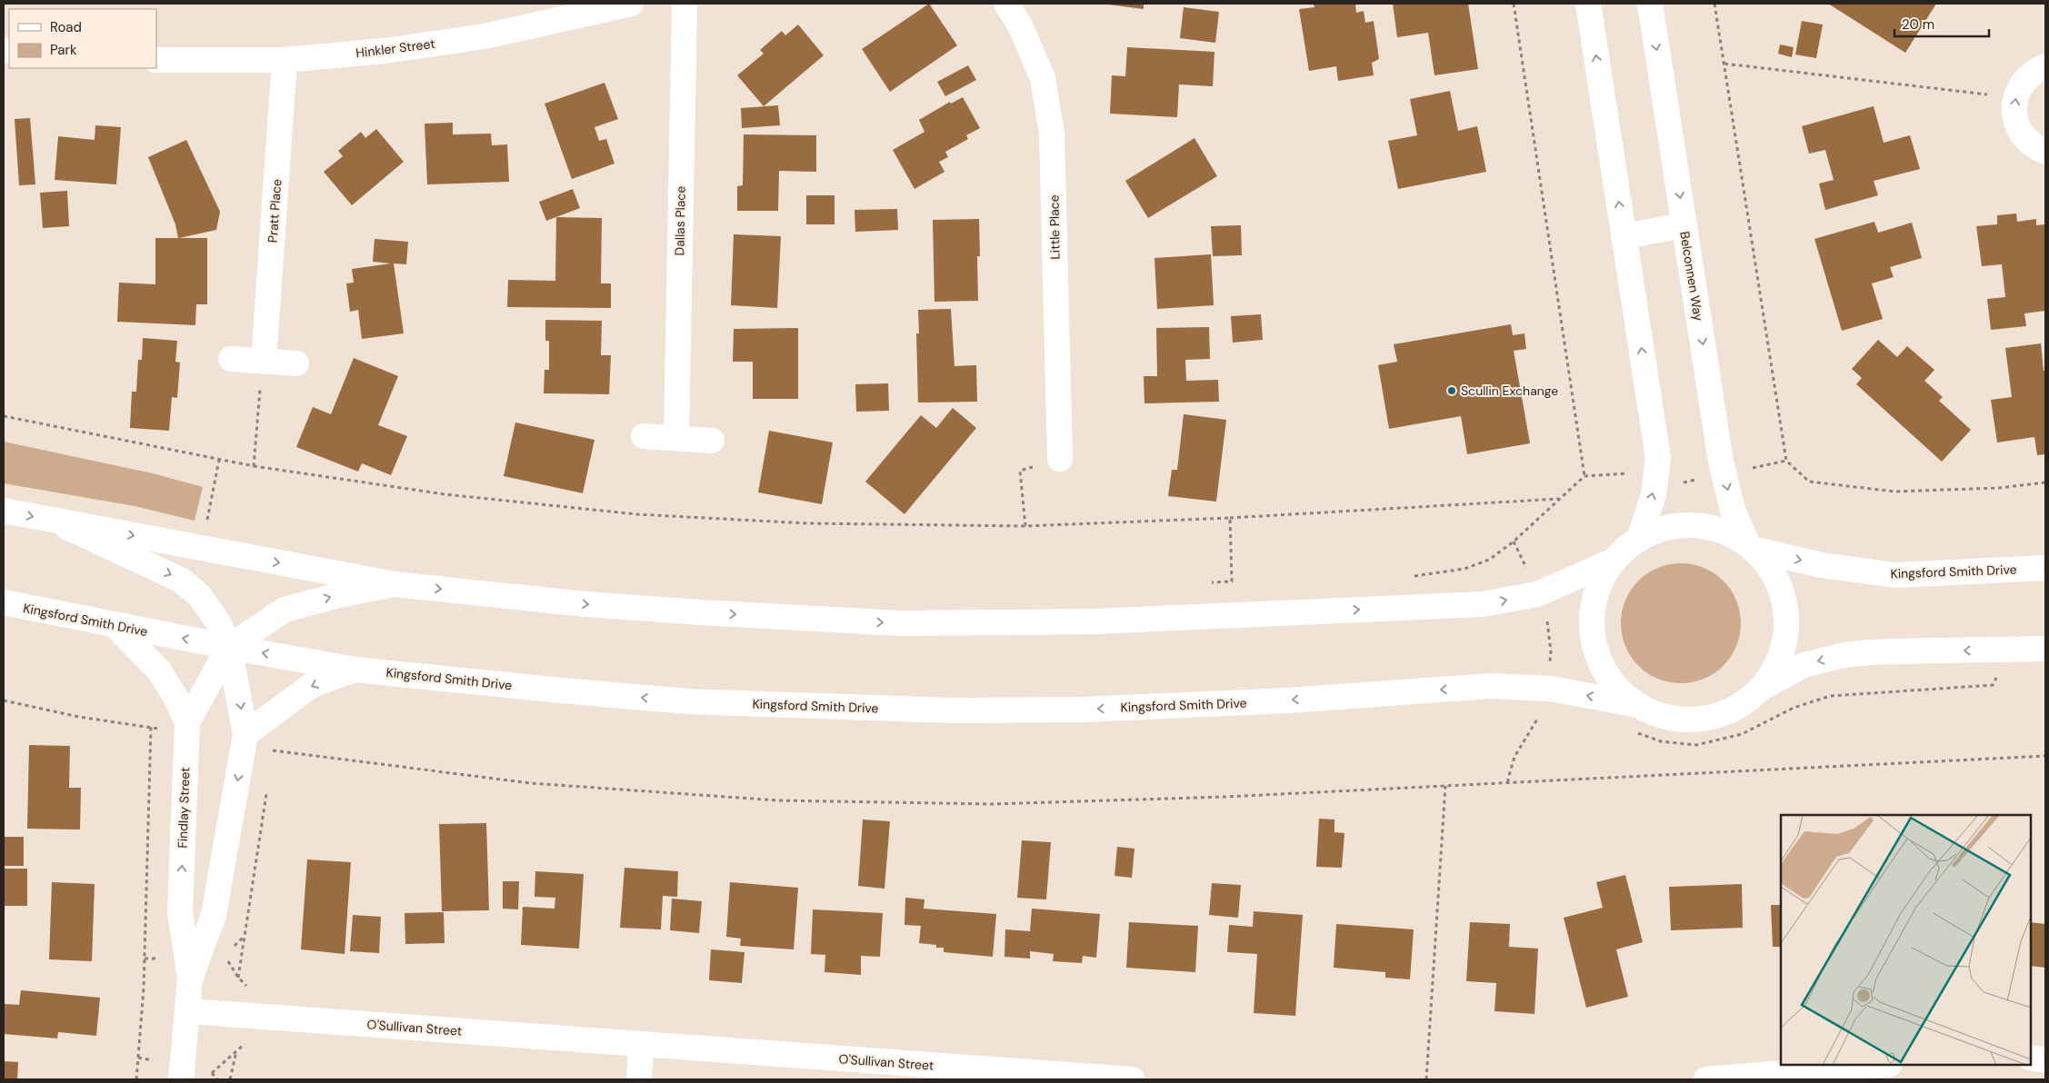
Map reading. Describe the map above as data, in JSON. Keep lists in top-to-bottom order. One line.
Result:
{"streets":{"main road":["Hinkler Street","Pratt Place","Dallas Place","Little Place","Belconnen Way","Kingsford Smith Drive","Findlay Street","O'Sullivan Street"]},"crossings":[["Hinkler Street","Pratt Place"],["Belconnen Way","Kingsford Smith Drive"],["Kingsford Smith Drive","Findlay Street"],["Findlay Street","O'Sullivan Street"]],"places":["Scullin Exchange"],"legend":["Road","Park"],"scale_bar":"20 m"}
